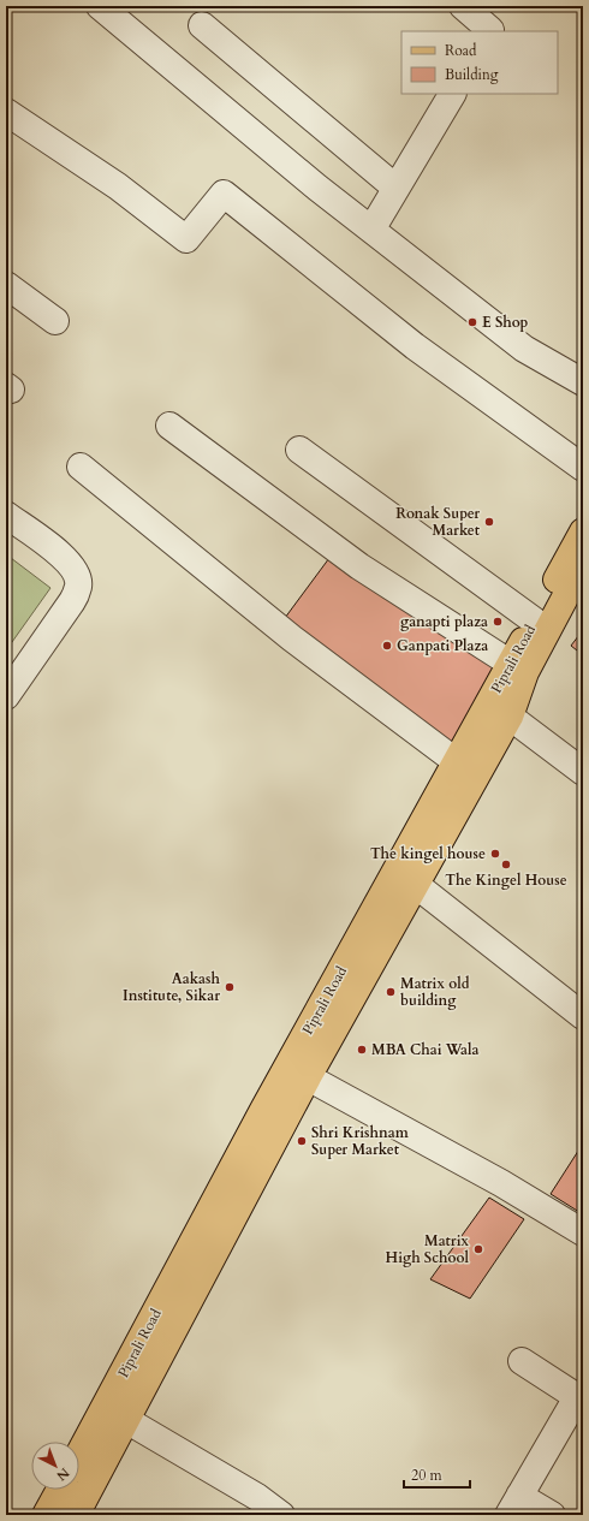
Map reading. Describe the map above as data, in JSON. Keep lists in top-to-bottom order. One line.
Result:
{"streets":{"main road":["Piprali Road"]},"places":["E Shop","Ronak Super Market","ganapti plaza","Ganpati Plaza","The kingel house","The Kingel House","Aakash Institute, Sikar","Matrix old building","MBA Chai Wala","Shri Krishnam Super Market","Matrix High School"],"legend":["Road","Building"],"scale_bar":"20 m","north":"bottom right"}
